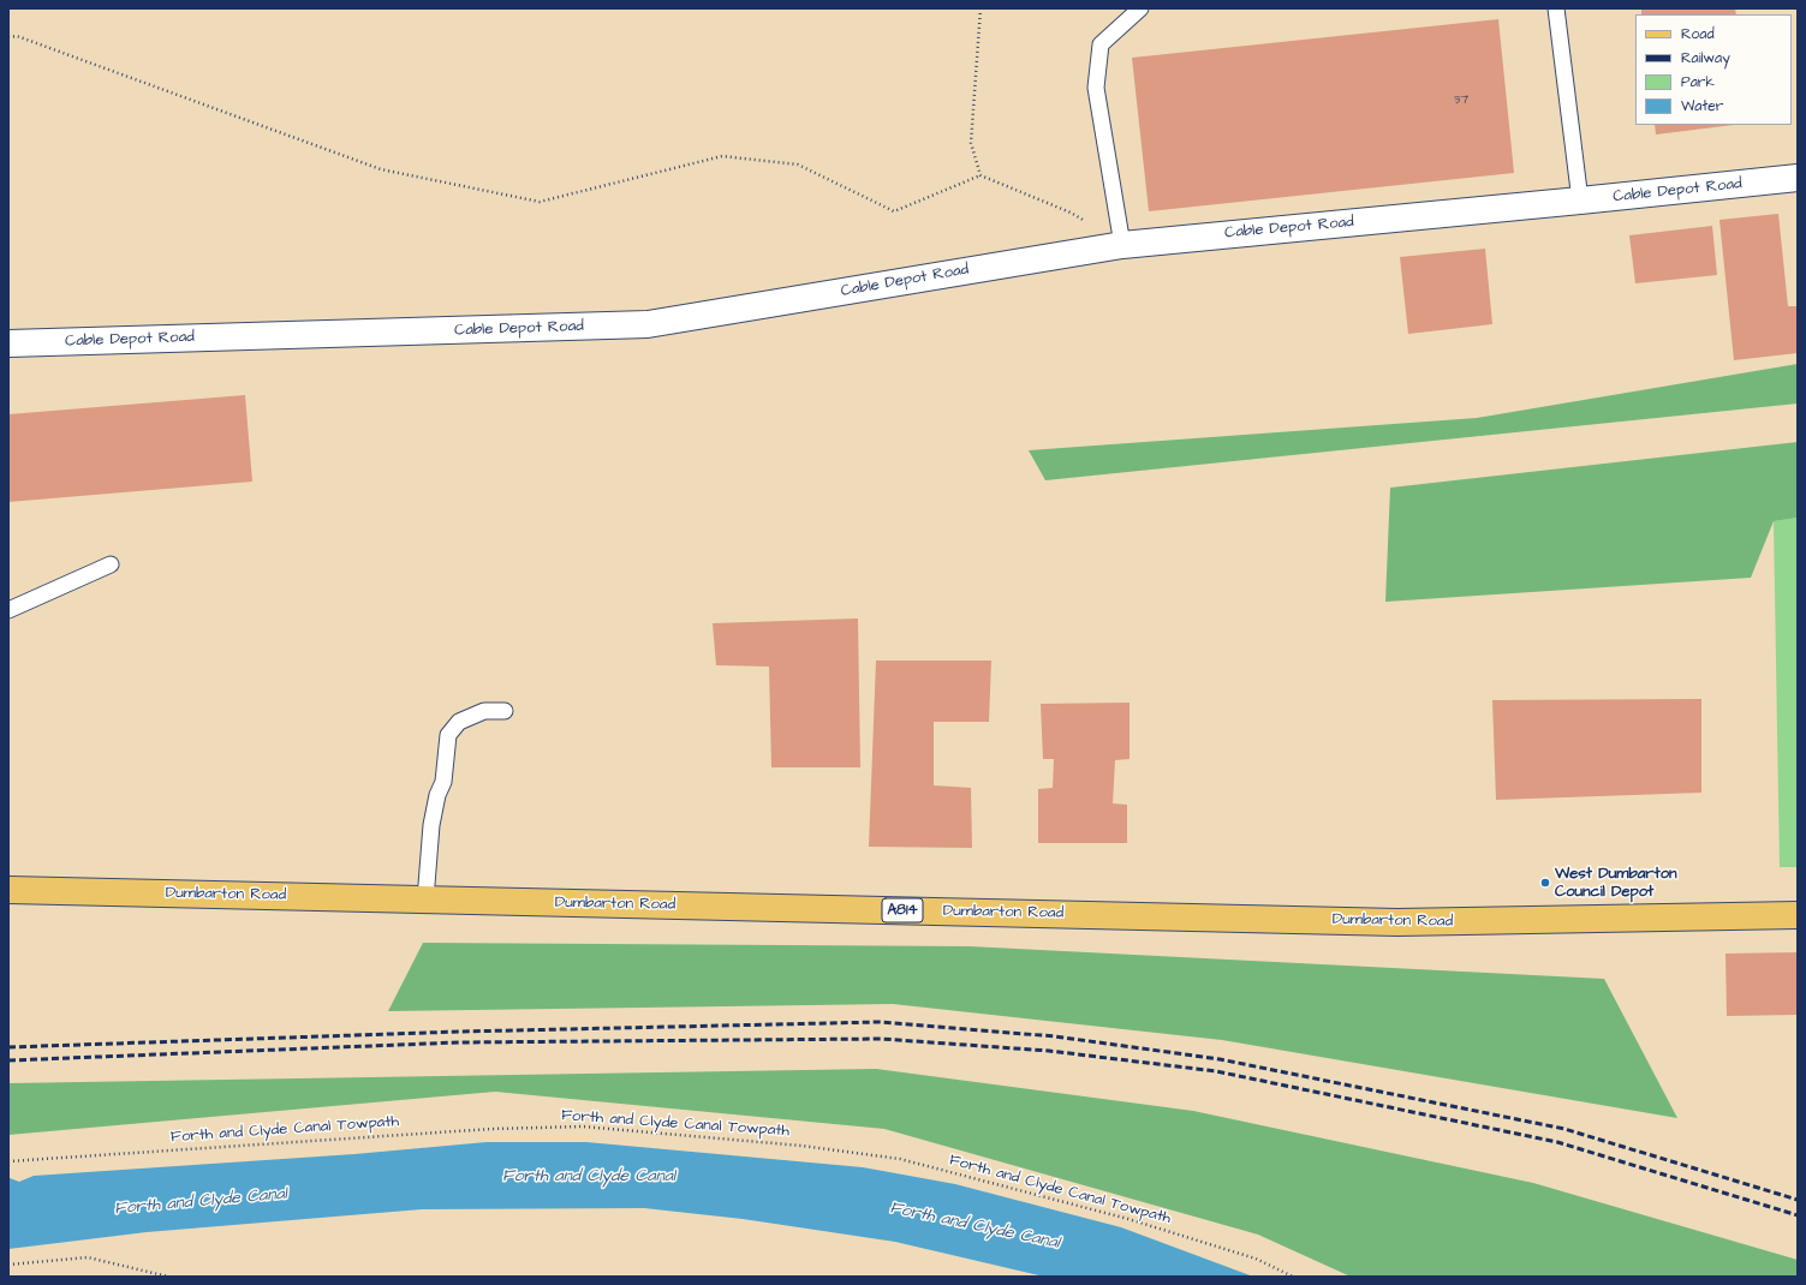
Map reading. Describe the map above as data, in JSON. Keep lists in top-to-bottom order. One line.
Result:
{"streets":{"main road":["Dumbarton Road","A814"],"street":["Cable Depot Road"],"path":["Forth and Clyde Canal Towpath"]},"water":["Forth and Clyde Canal"],"places":["West Dumbarton Council Depot"],"house_numbers":["37"],"legend":["Road","Railway","Park","Water"]}
